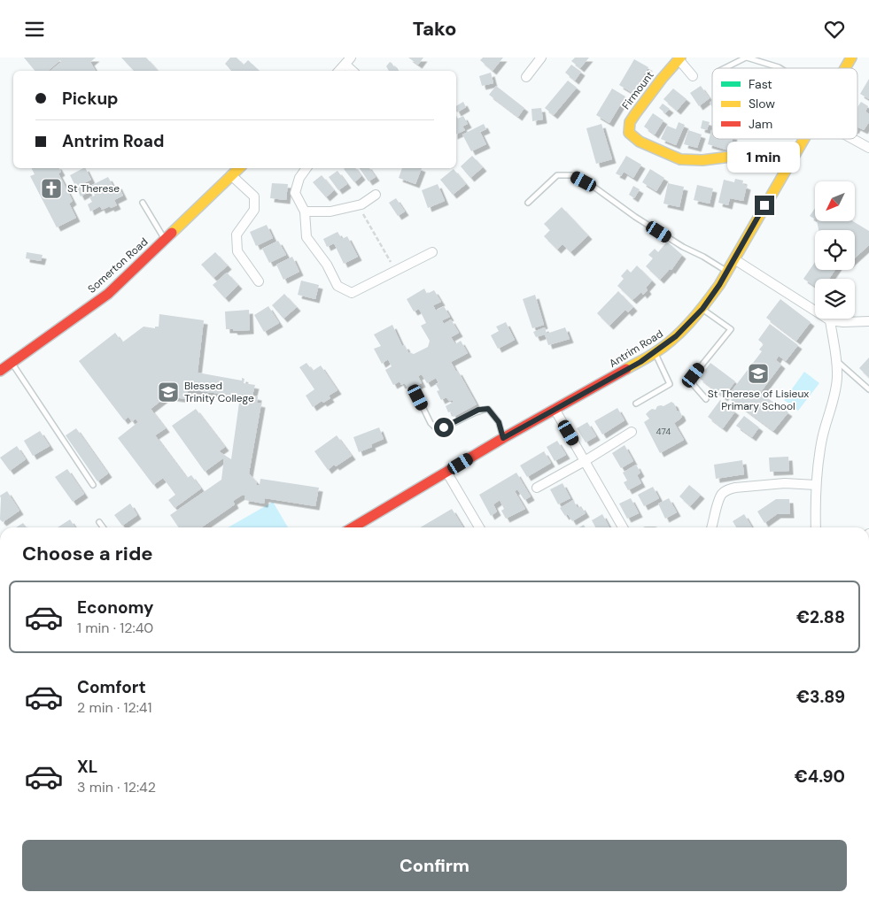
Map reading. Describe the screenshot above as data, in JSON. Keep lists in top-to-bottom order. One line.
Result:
{"streets":{"main road":["Firmount","Somerton Road","Antrim Road"]},"crossings":[["Firmount","Antrim Road"]],"places":{"church":["St Therese"],"school or university":["St Therese of Lisieux Primary School","Blessed Trinity College"]},"house_numbers":["474"],"legend":["Fast","Slow","Jam"],"north":"bottom left","page":{"header":"Tako","banner":["Pickup","Antrim Road"],"bubble":"1 min","heading":"Choose a ride","list":[{"name":"Economy","note":"1 min · 12:40","value":"€2.88"},{"name":"Comfort","note":"2 min · 12:41","value":"€3.89"},{"name":"XL","note":"3 min · 12:42","value":"€4.90"}],"buttons":"Confirm"}}
